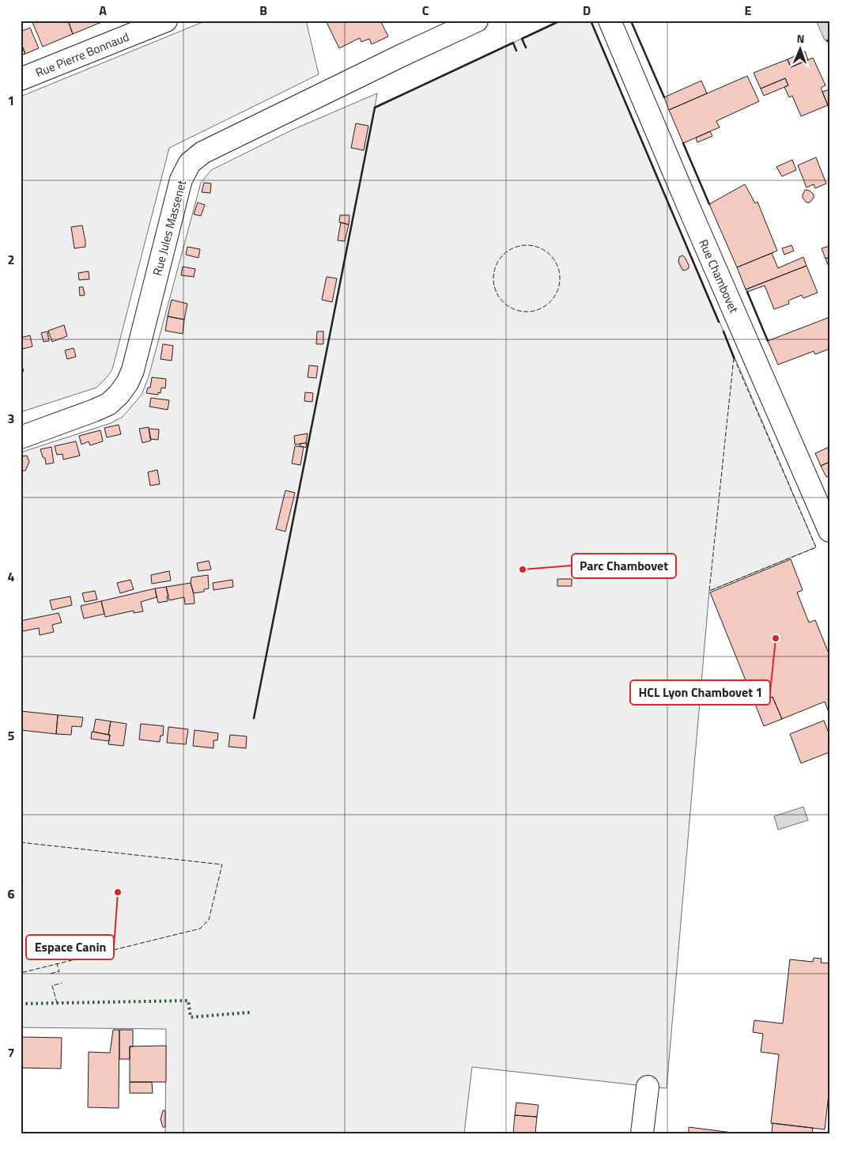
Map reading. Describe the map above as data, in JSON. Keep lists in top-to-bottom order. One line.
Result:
{"streets":{"street":["Rue Pierre Bonnaud","Rue Jules Massenet","Rue Chambovet"]},"places":["Parc Chambovet","HCL Lyon Chambovet 1","Espace Canin"],"north":"top","grid":{"columns":["A","B","C","D","E"],"rows":["1","2","3","4","5","6","7"]}}
